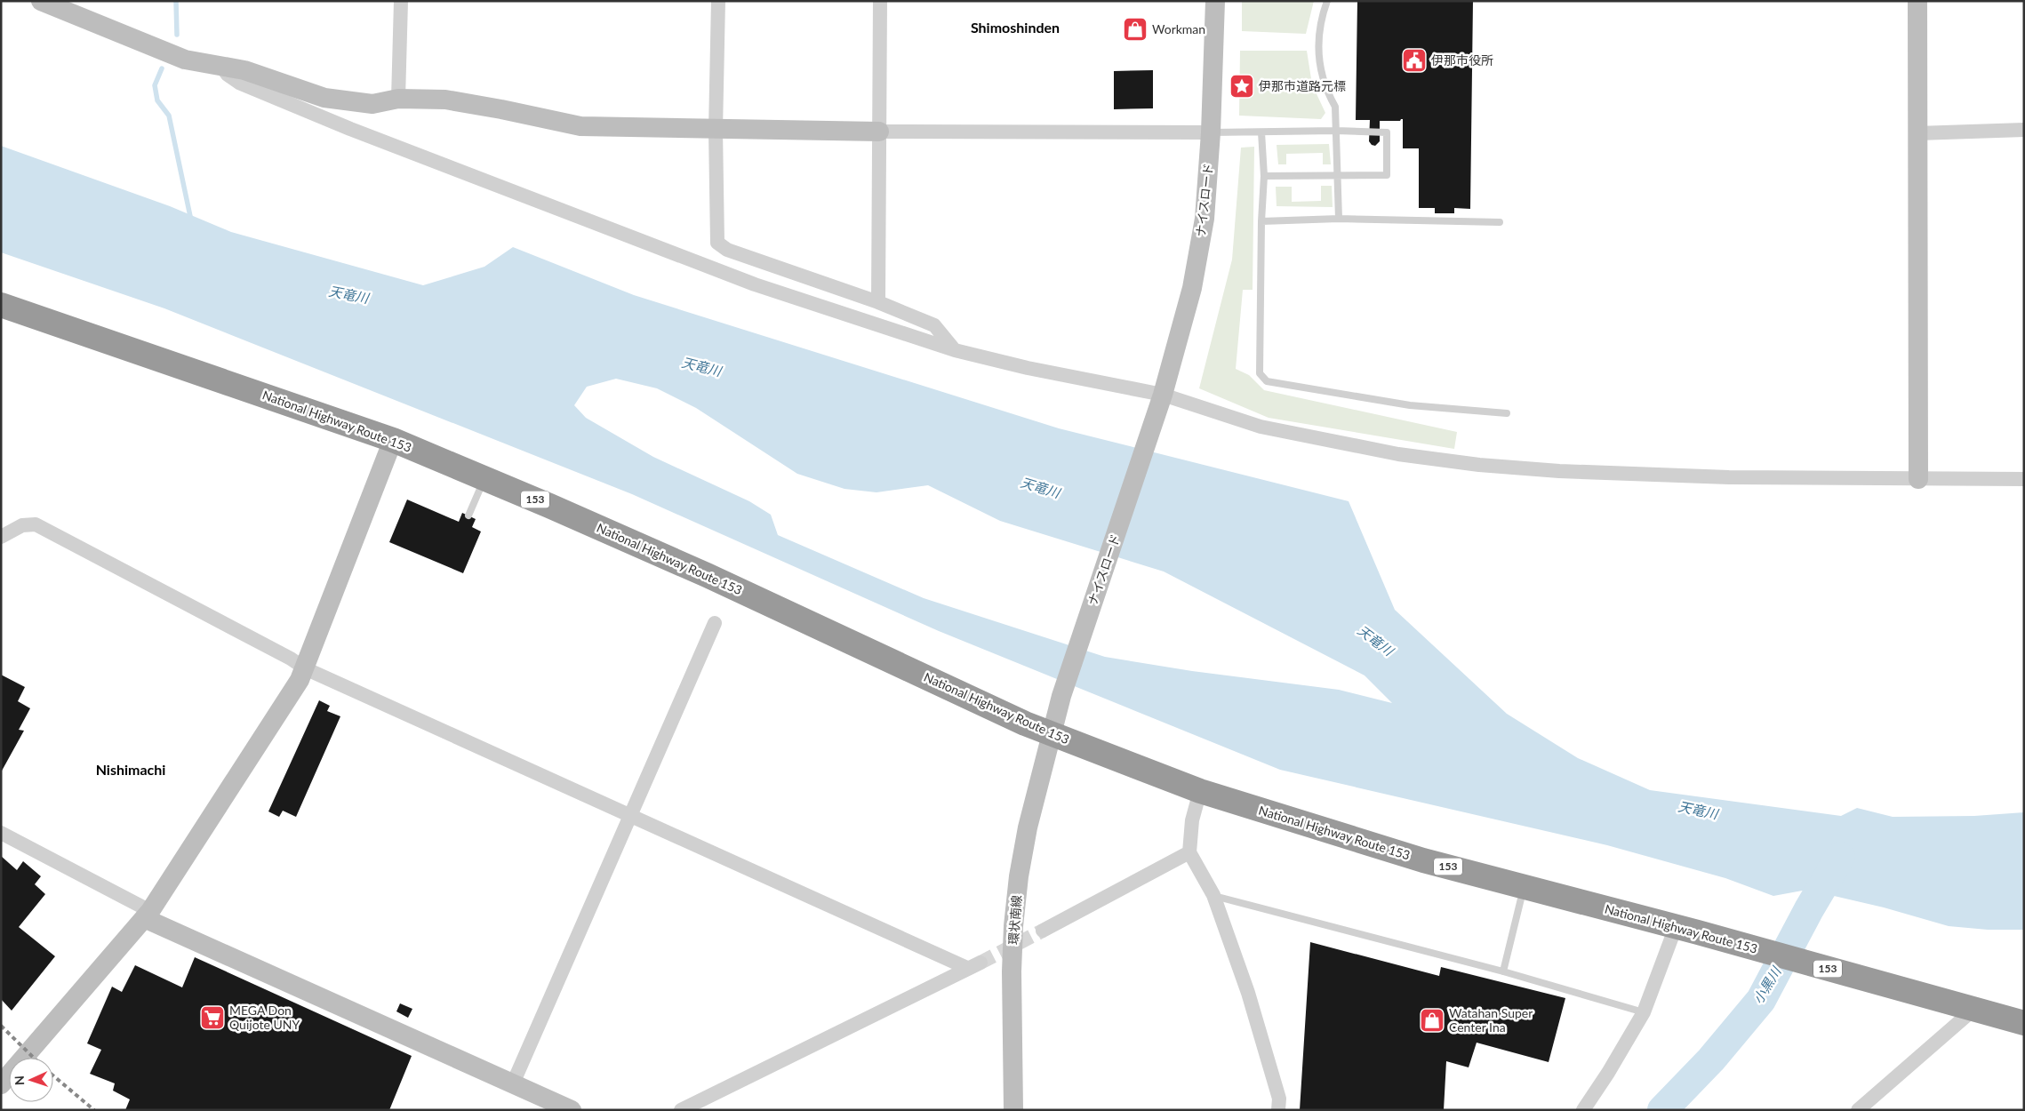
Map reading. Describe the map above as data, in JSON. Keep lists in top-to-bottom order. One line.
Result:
{"streets":{"highway":["National Highway Route 153","153"],"street":["ナイスロード","環状南線"]},"crossings":[["ナイスロード","National Highway Route 153"],["ナイスロード","環状南線"],["National Highway Route 153","環状南線"]],"districts":["Shimoshinden","Nishimachi"],"water":["天竜川","小黒川"],"places":{"shop":["Workman","Watahan Super Center Ina"],"public building":["伊那市役所"],"place":["伊那市道路元標"],"supermarket":["MEGA Don Quijote UNY"]},"north":"left"}
